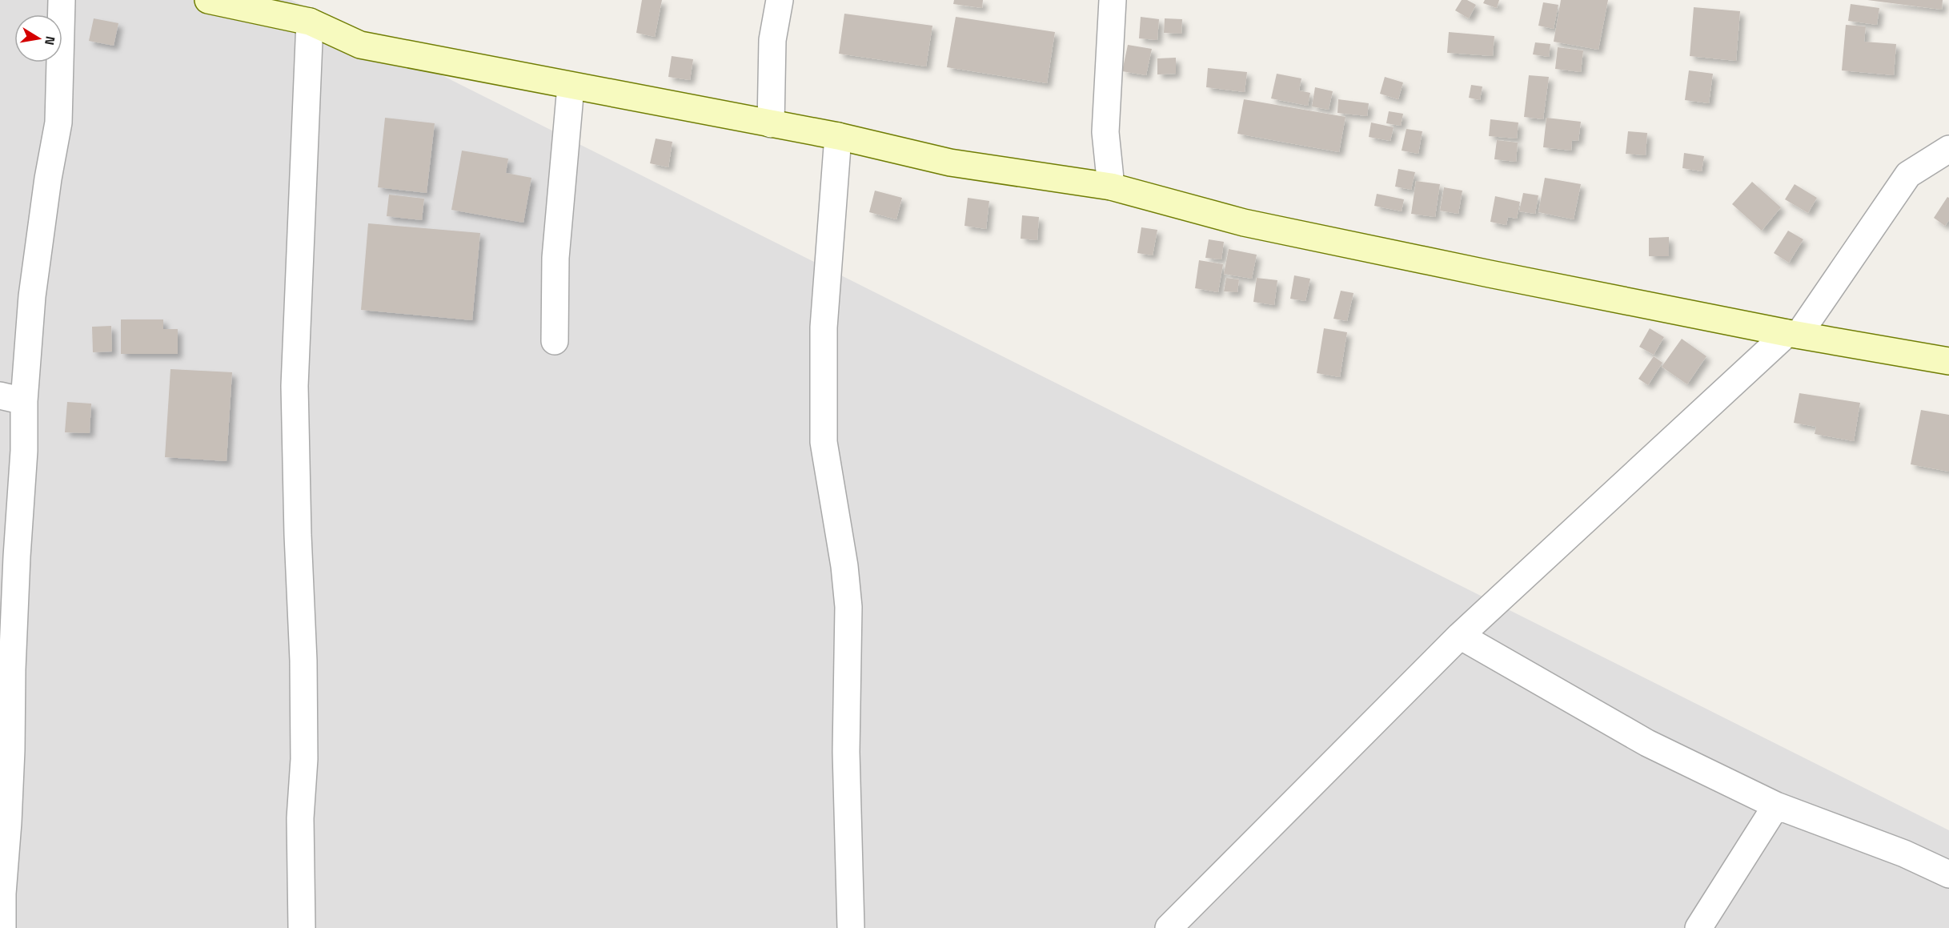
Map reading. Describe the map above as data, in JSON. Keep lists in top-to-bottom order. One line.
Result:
{"north":"right"}
